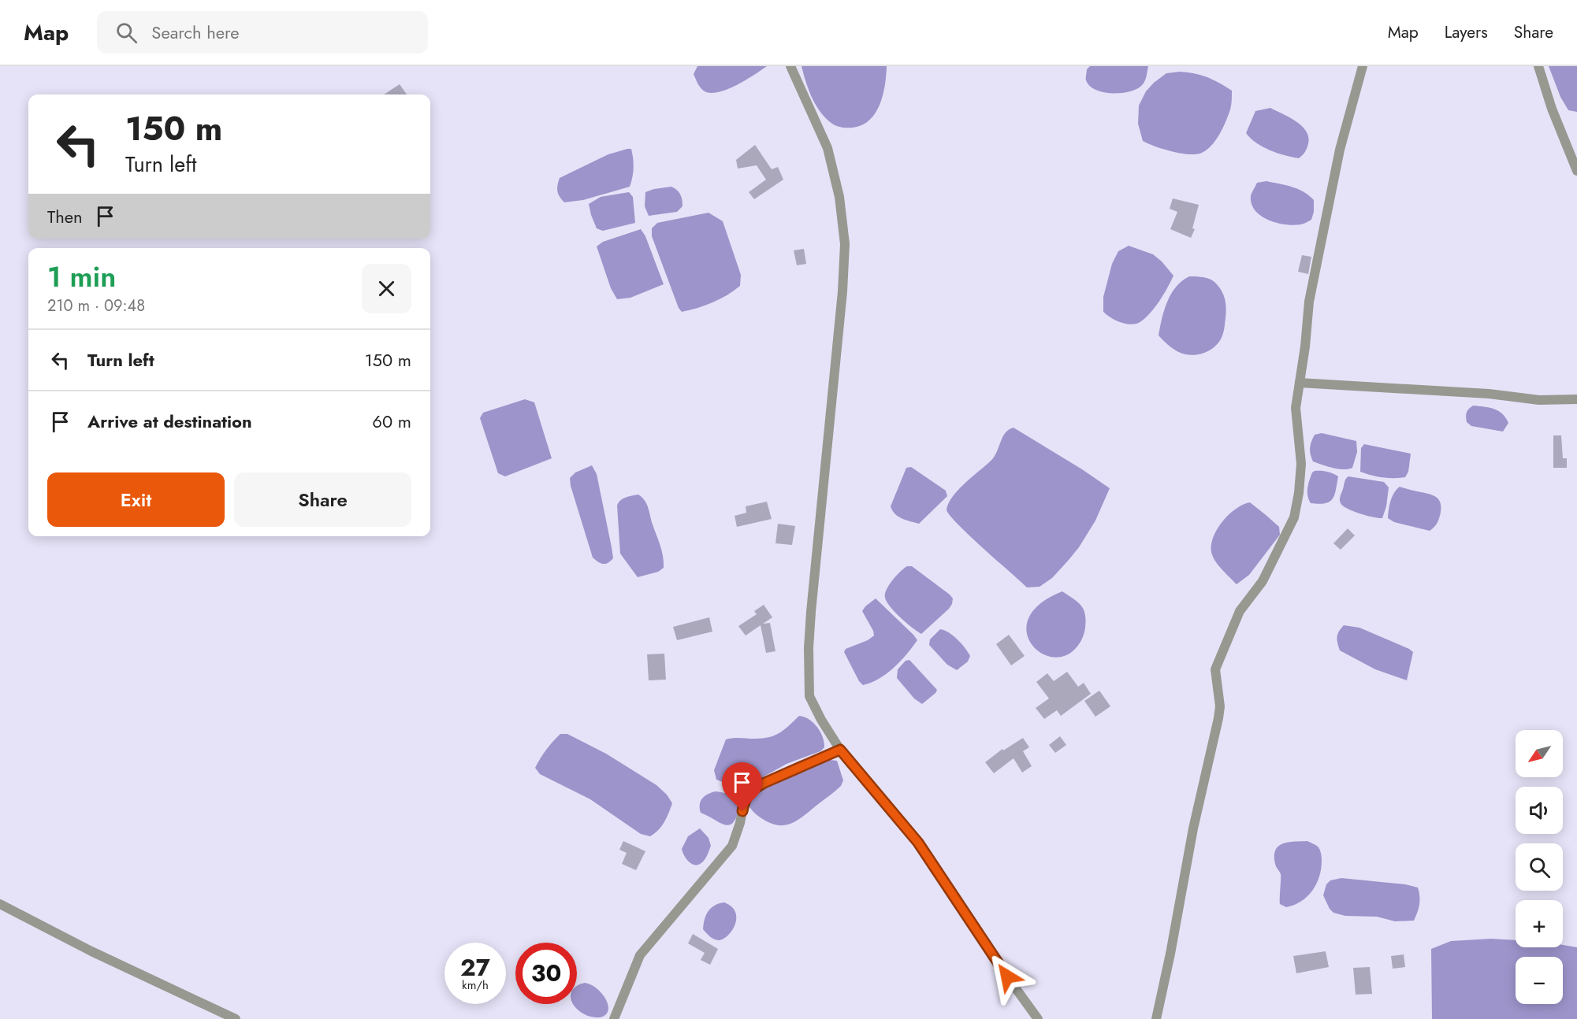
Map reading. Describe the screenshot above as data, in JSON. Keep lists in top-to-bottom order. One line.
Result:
{"north":"bottom left","page":{"header":"Map","search":"Search here","nav":["Map","Layers","Share"],"turn":["150 m","Turn left"],"then":"Then","heading":["1 min","210 m · 09:48"],"list":[{"name":"Turn left","value":"150 m"},{"name":"Arrive at destination","value":"60 m"}],"buttons":["Exit","Share"],"map_buttons":["+","−"],"speed":"27 km/h","limit":"30"}}
